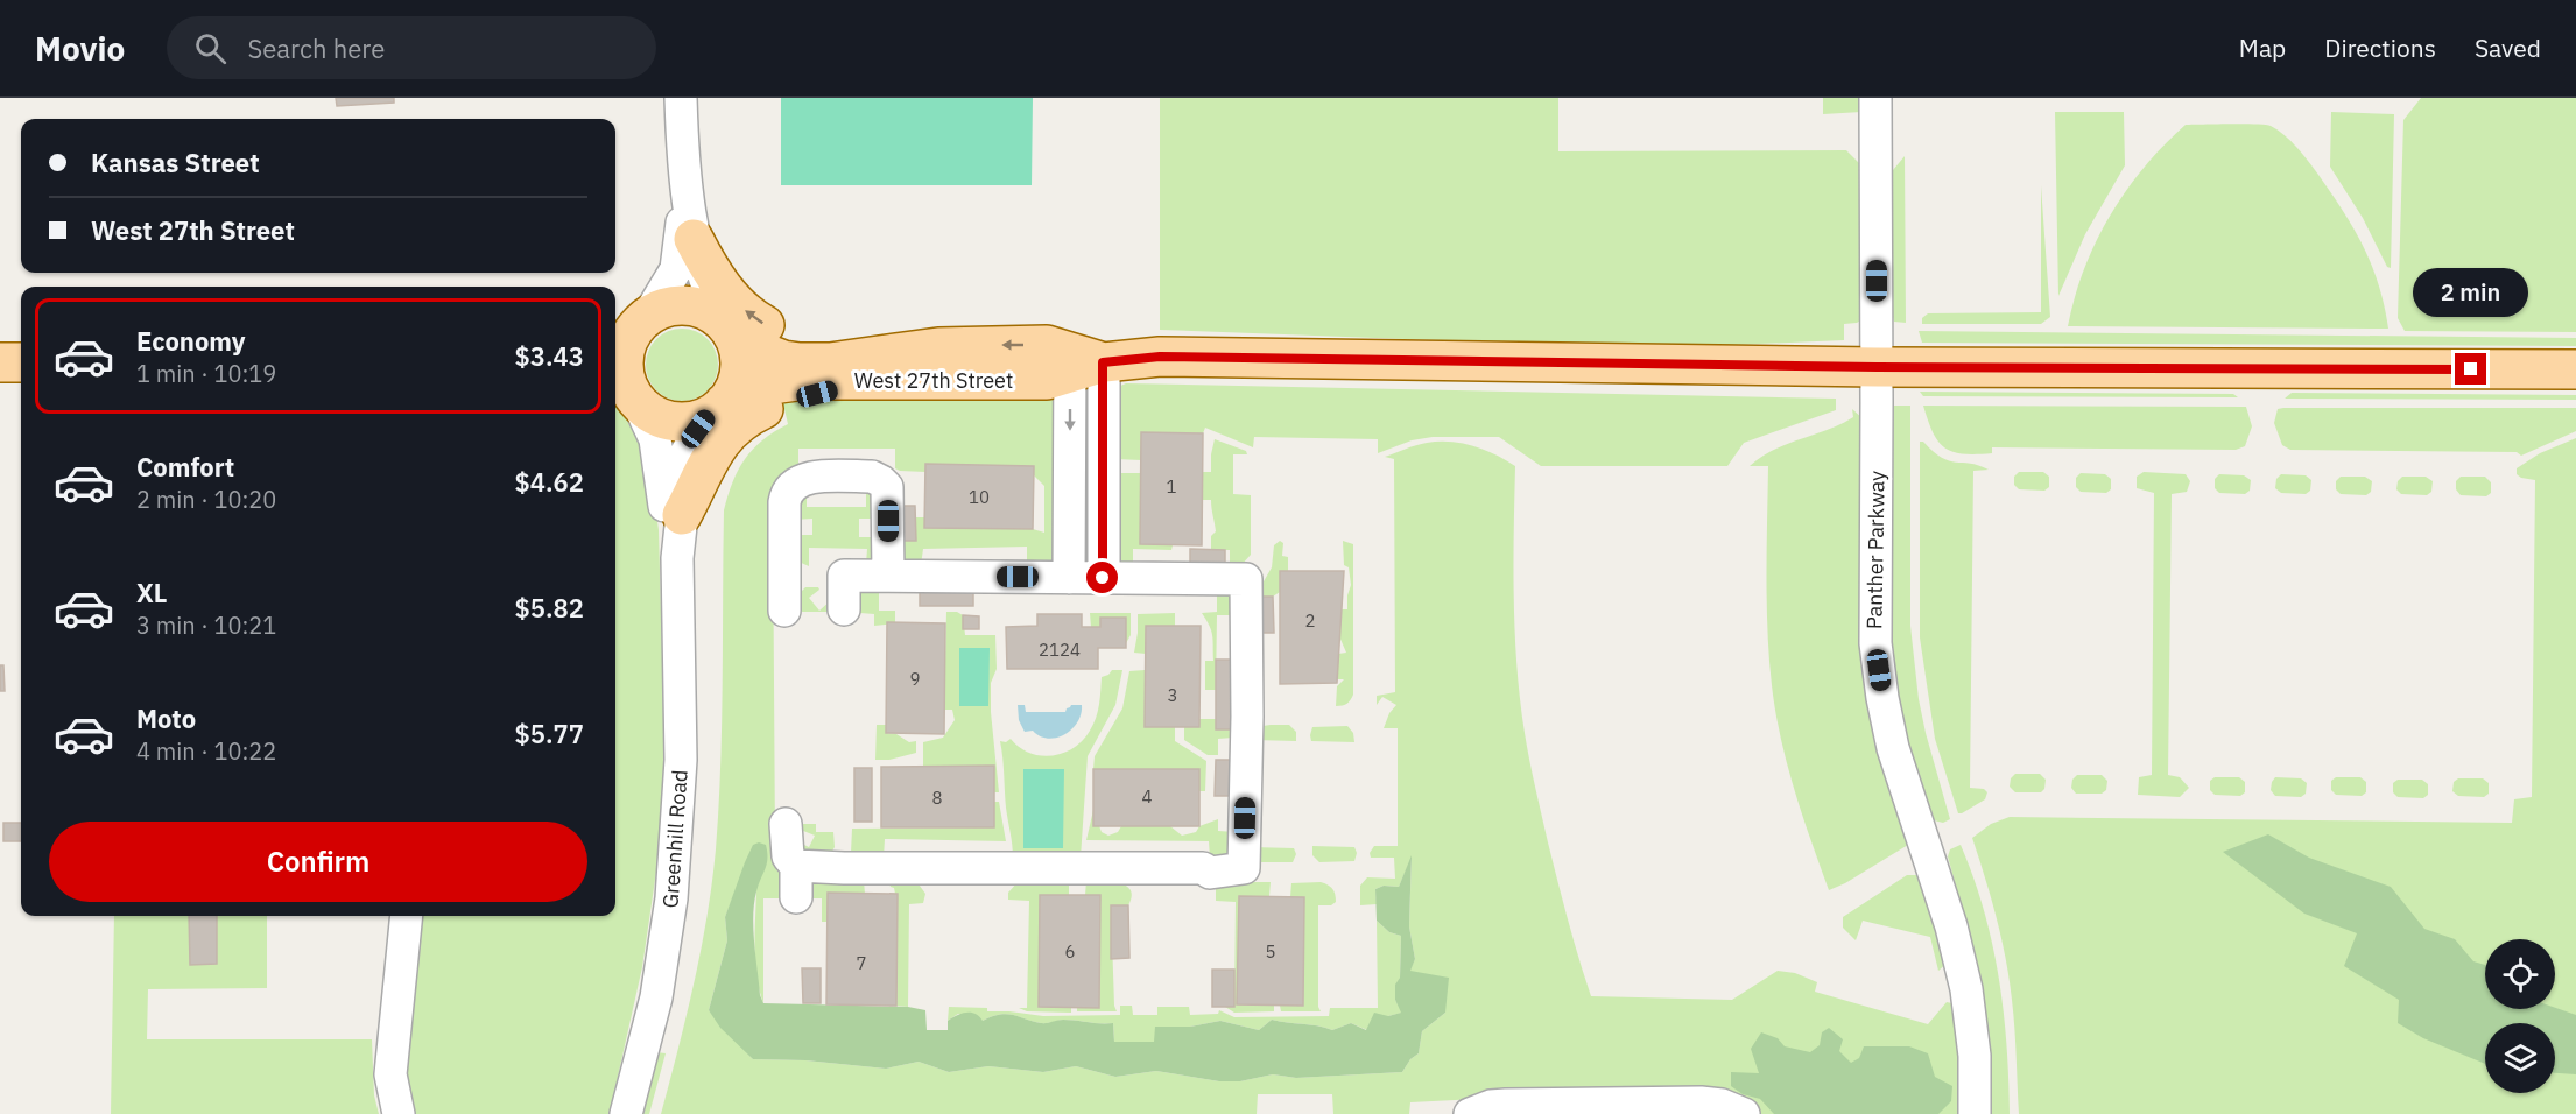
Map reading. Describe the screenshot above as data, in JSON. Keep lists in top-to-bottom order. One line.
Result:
{"streets":{"main road":["West 27th Street"],"street":["Panther Parkway","Greenhill Road"]},"crossings":[["West 27th Street","Panther Parkway"],["West 27th Street","Greenhill Road"]],"house_numbers":["1","10","2","2124","9","3","4","8","6","5","7"],"page":{"header":"Movio","search":"Search here","nav":["Map","Directions","Saved"],"banner":["Kansas Street","West 27th Street"],"bubble":"2 min","list":[{"name":"Economy","note":"1 min · 10:19","value":"$3.43"},{"name":"Comfort","note":"2 min · 10:20","value":"$4.62"},{"name":"XL","note":"3 min · 10:21","value":"$5.82"},{"name":"Moto","note":"4 min · 10:22","value":"$5.77"}],"buttons":"Confirm"}}
